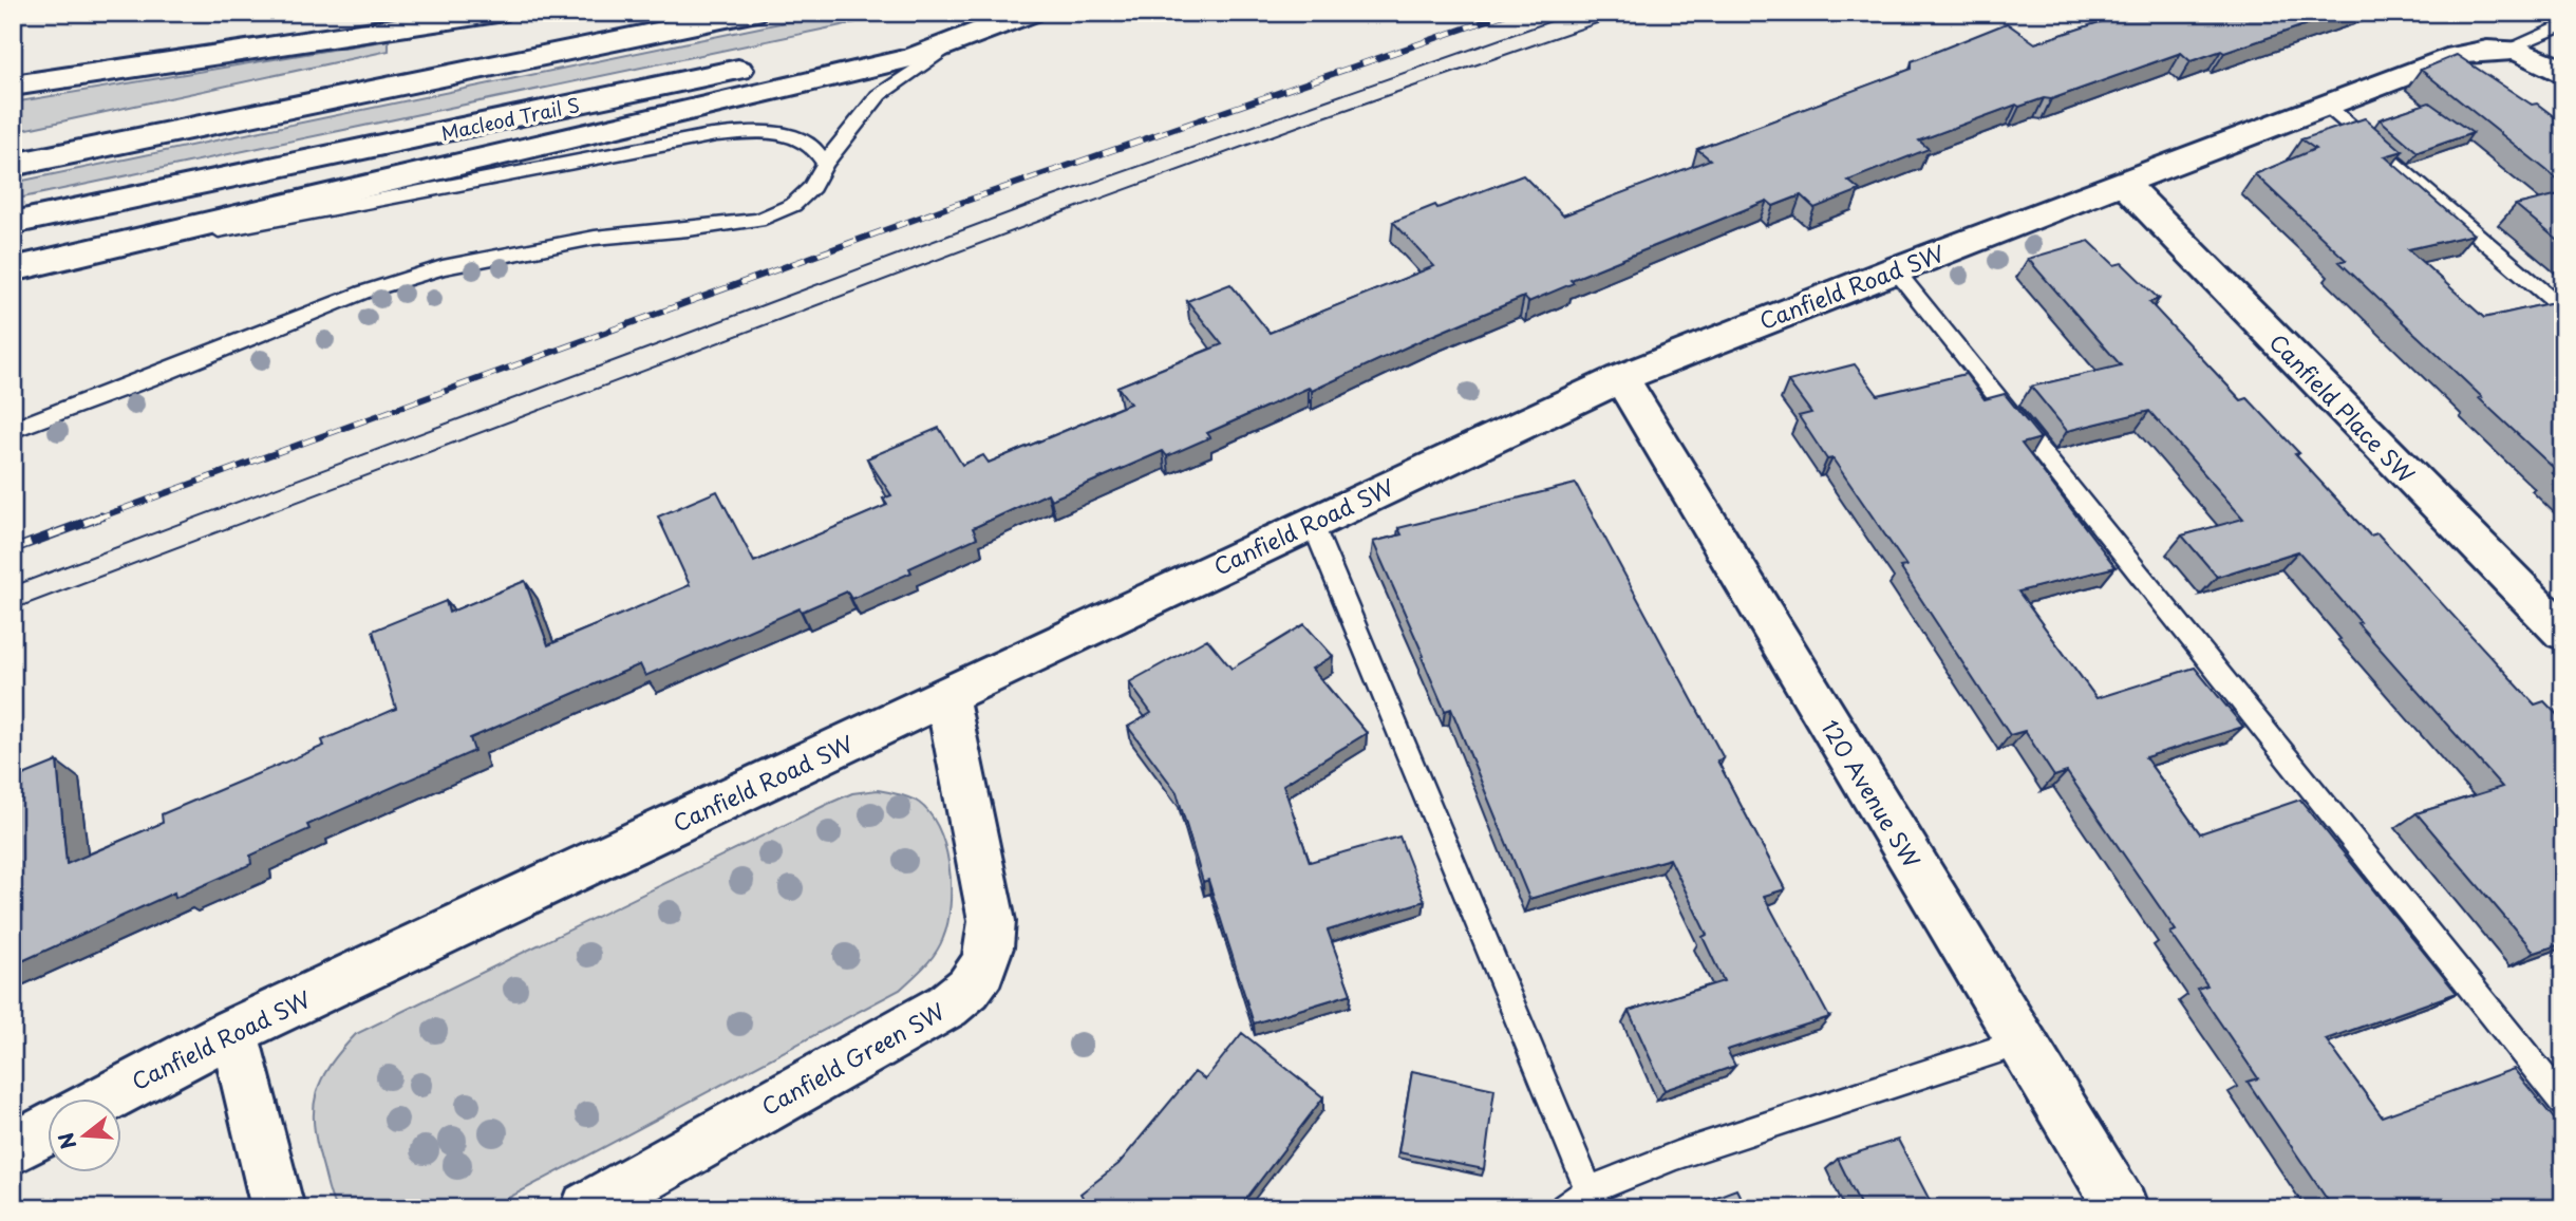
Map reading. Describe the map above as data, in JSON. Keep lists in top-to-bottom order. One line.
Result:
{"streets":{"main road":["Macleod Trail S","Canfield Road SW","Canfield Place SW","120 Avenue SW","Canfield Green SW"]},"crossings":[["Canfield Road SW","Canfield Place SW"],["Canfield Road SW","120 Avenue SW"],["Canfield Road SW","Canfield Green SW"]],"north":"left"}
